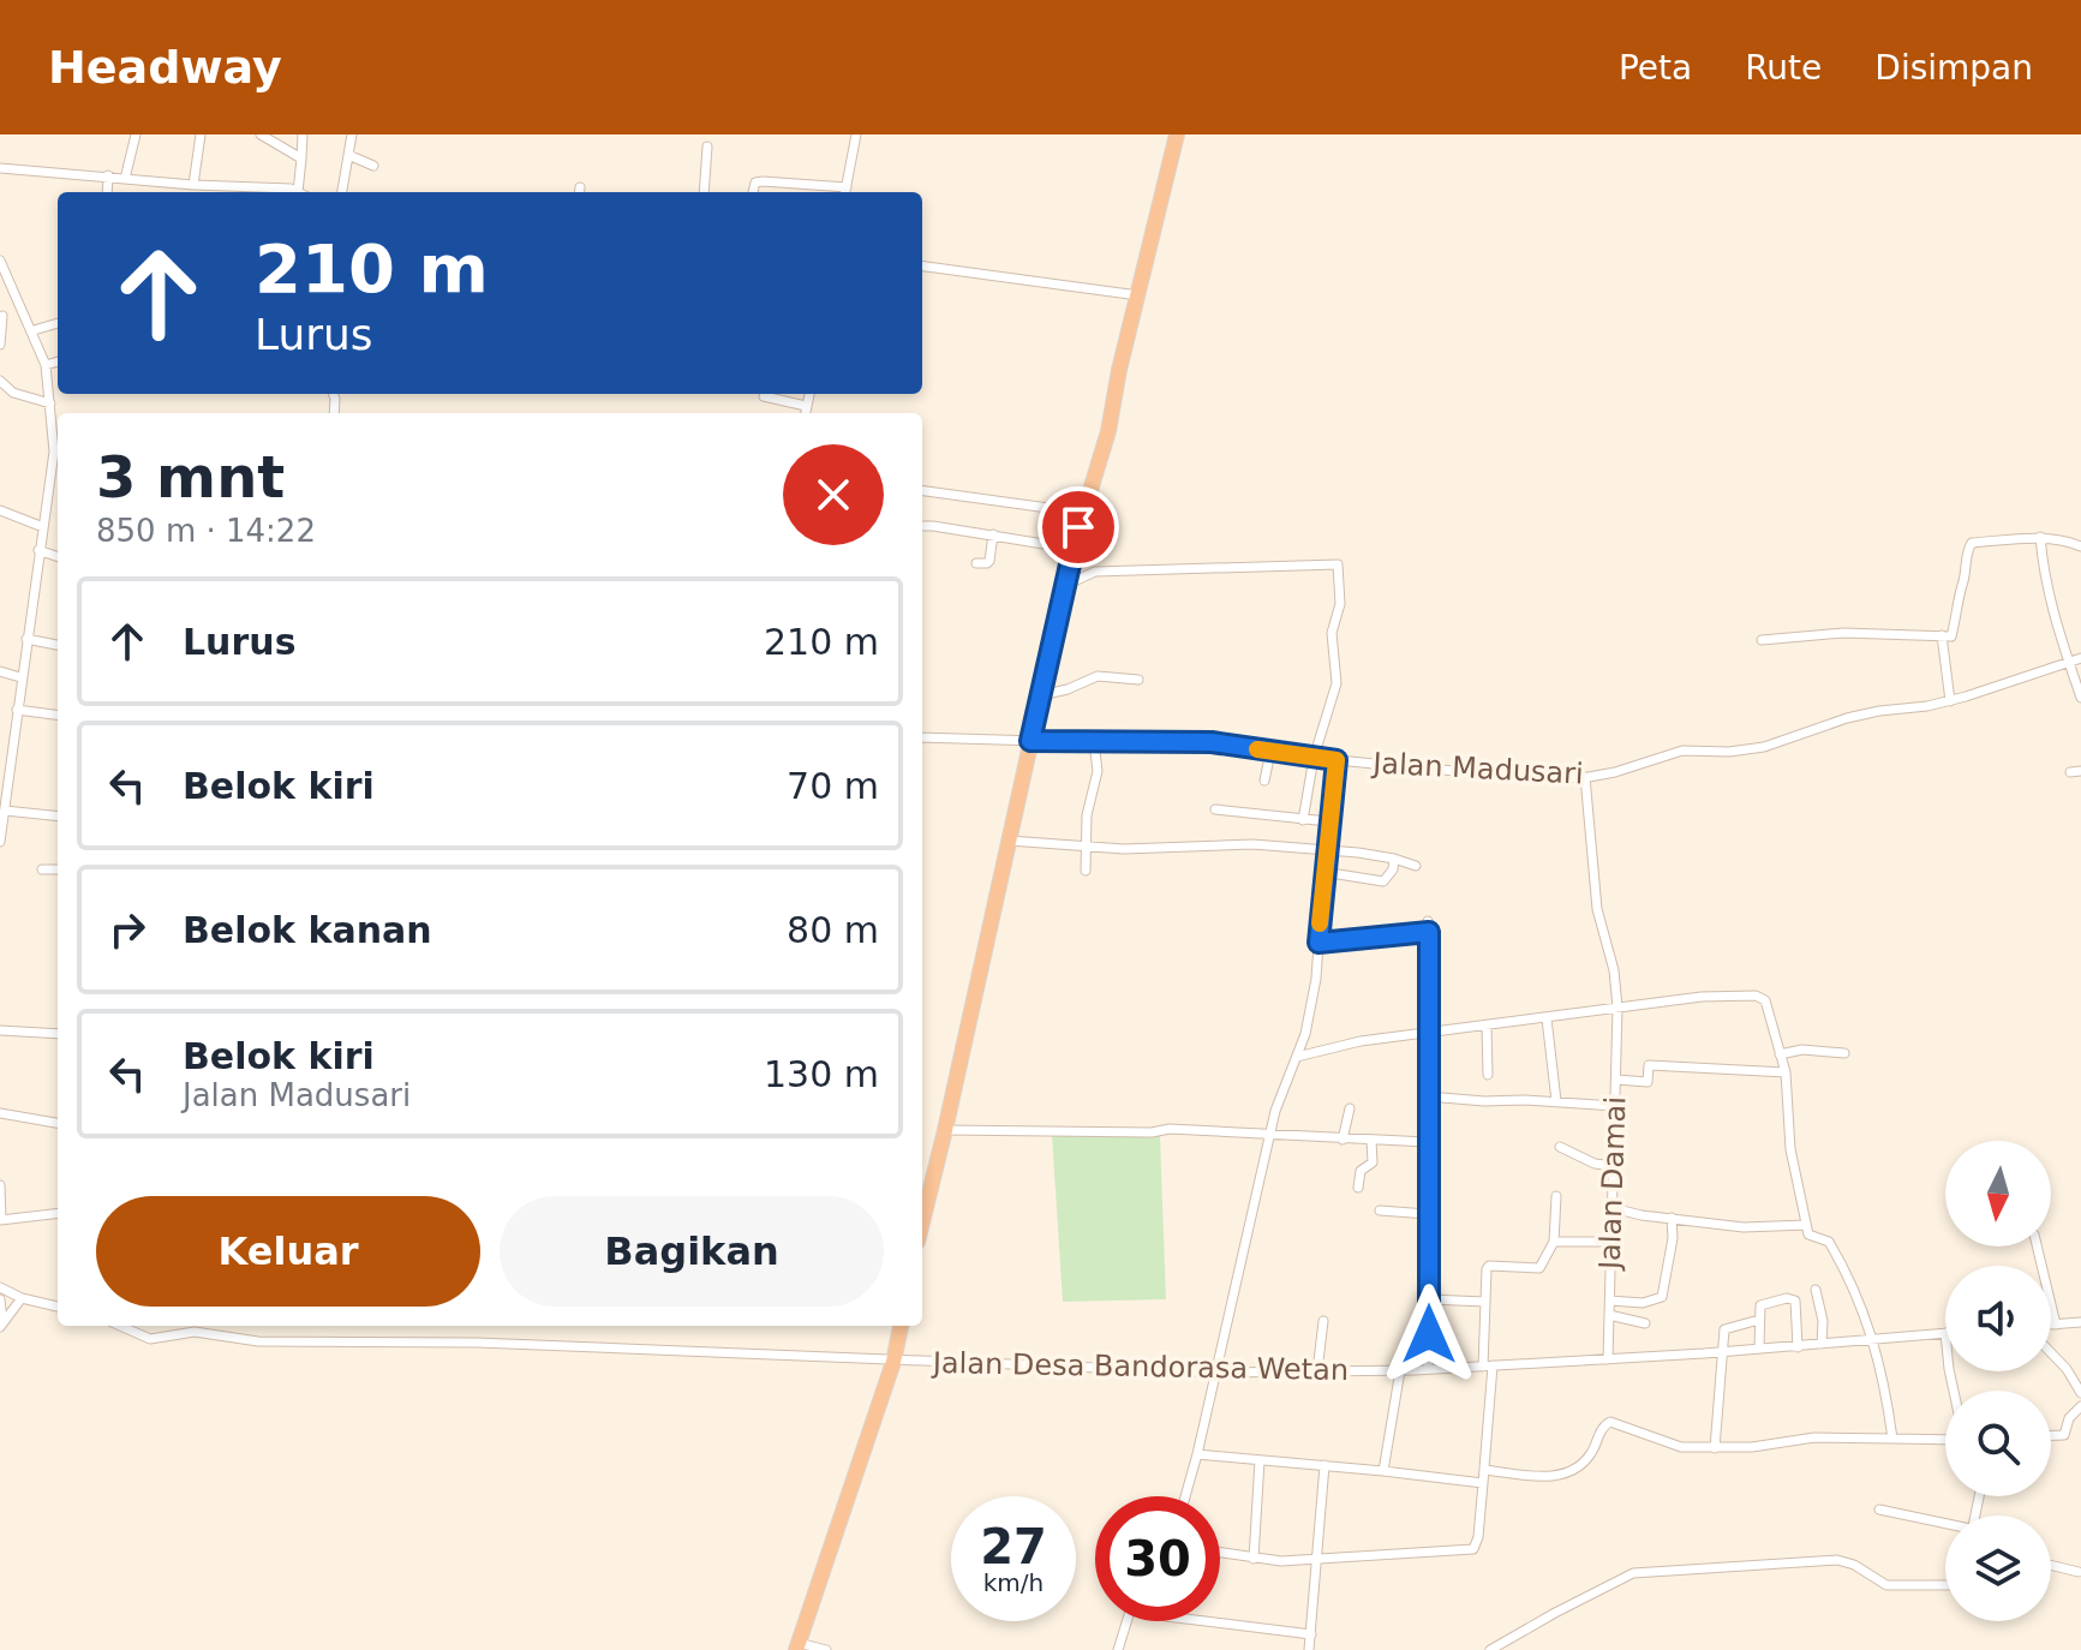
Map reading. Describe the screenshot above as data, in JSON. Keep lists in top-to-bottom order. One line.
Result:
{"streets":{"street":["Jalan Madusari","Jalan Damai","Jalan Desa Bandorasa Wetan"]},"crossings":[["Jalan Madusari","Jalan Damai"],["Jalan Damai","Jalan Desa Bandorasa Wetan"]],"north":"bottom","page":{"header":"Headway","nav":["Peta","Rute","Disimpan"],"turn":["210 m","Lurus"],"heading":["3 mnt","850 m · 14:22"],"list":[{"name":"Lurus","value":"210 m"},{"name":"Belok kiri","value":"70 m"},{"name":"Belok kanan","value":"80 m"},{"name":"Belok kiri","note":"Jalan Madusari","value":"130 m"}],"buttons":["Keluar","Bagikan"],"speed":"27 km/h","limit":"30"}}
